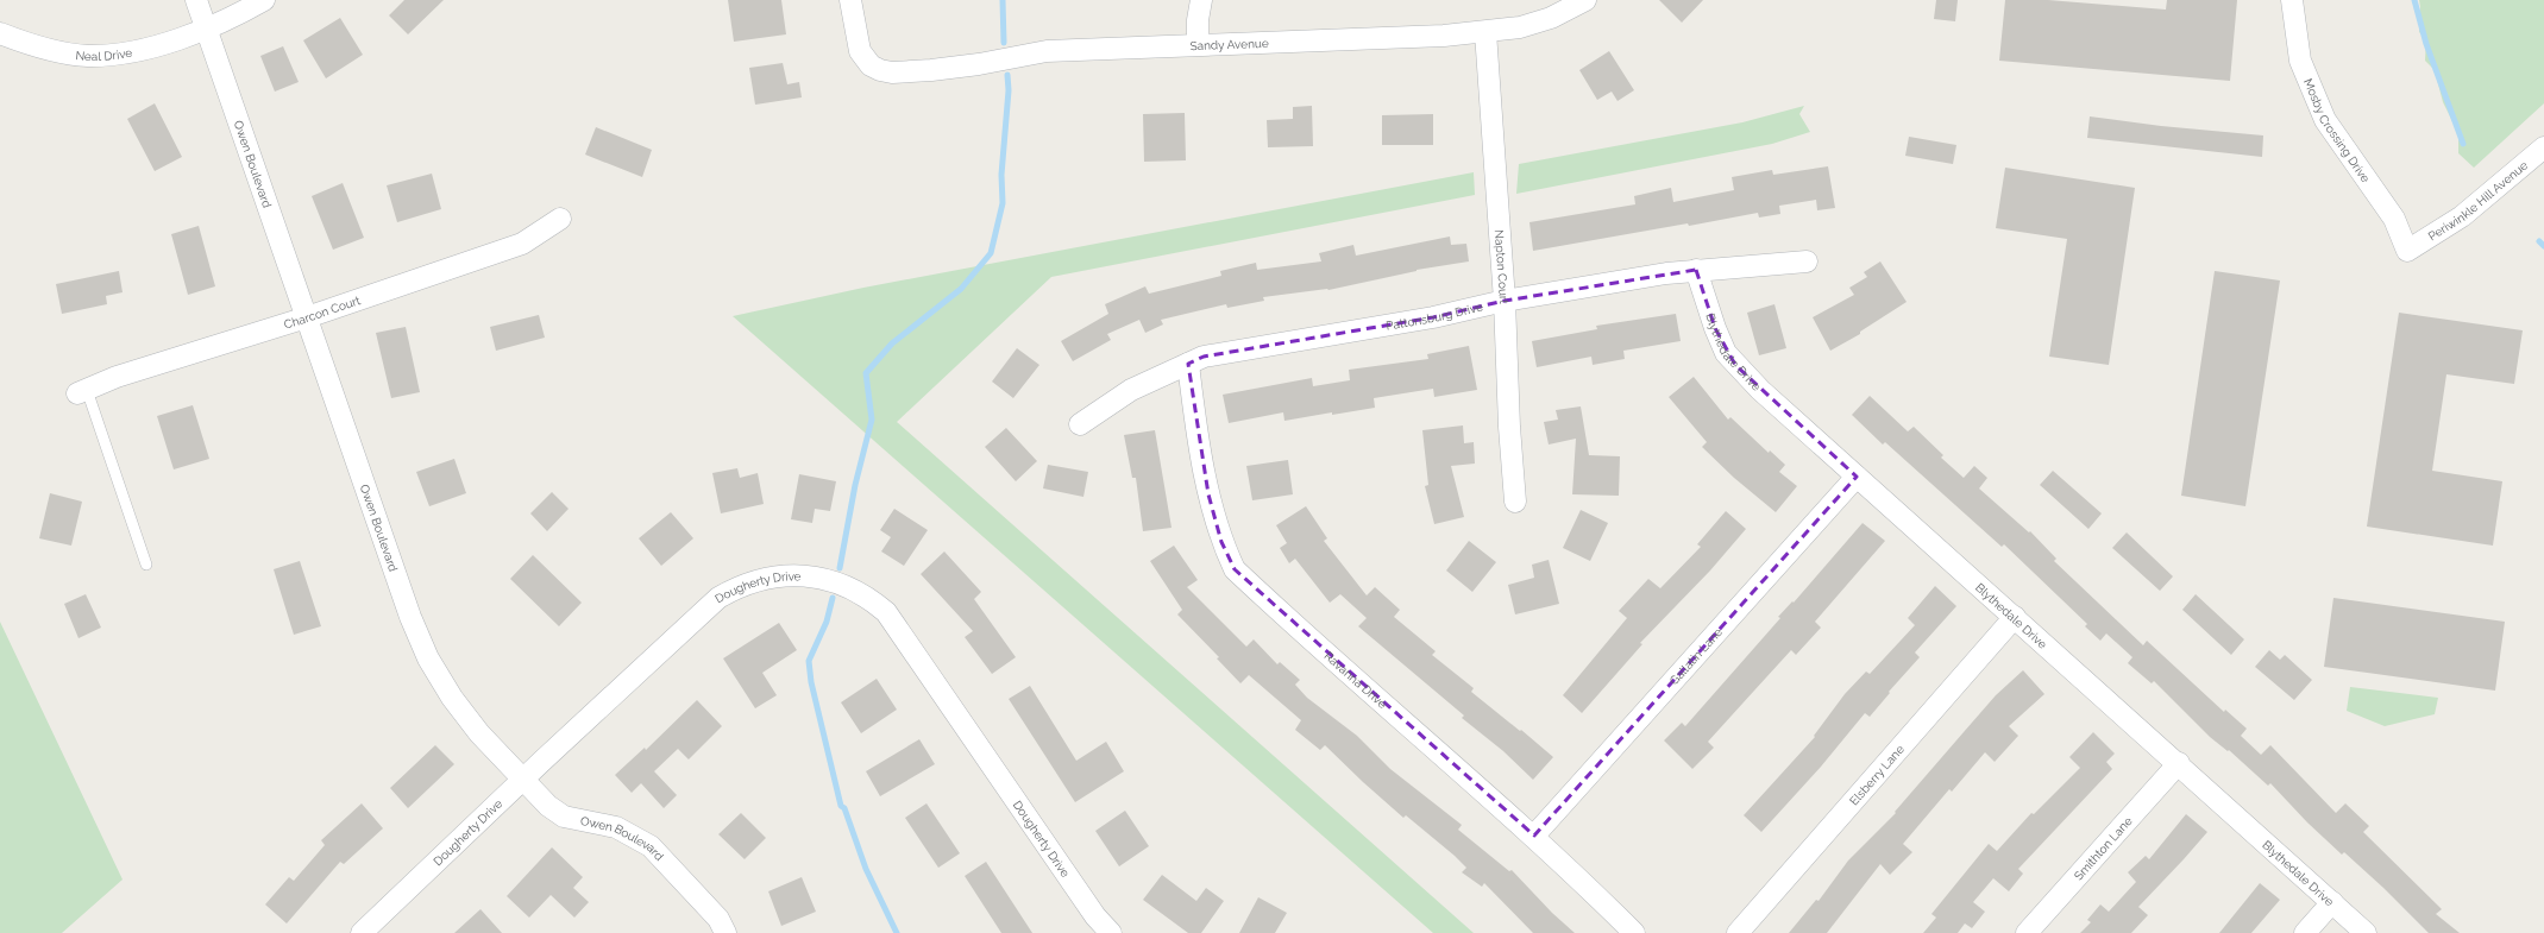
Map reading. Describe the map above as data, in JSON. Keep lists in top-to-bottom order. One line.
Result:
{"streets":{"street":["Sandy Avenue","Neal Drive","Mosby Crossing Drive","Owen Boulevard","Periwinkle Hill Avenue","Napton Court","Charcon Court","Pattonsburg Drive","Blythedale Drive","Dougherty Drive","Gallatin Lane","Ravanna Drive","Elsberry Lane","Smithton Lane"]},"crossings":[["Sandy Avenue","Napton Court"],["Neal Drive","Owen Boulevard"],["Mosby Crossing Drive","Periwinkle Hill Avenue"],["Owen Boulevard","Charcon Court"],["Owen Boulevard","Dougherty Drive"],["Napton Court","Pattonsburg Drive"],["Pattonsburg Drive","Blythedale Drive"],["Pattonsburg Drive","Ravanna Drive"],["Blythedale Drive","Gallatin Lane"],["Blythedale Drive","Elsberry Lane"],["Blythedale Drive","Smithton Lane"],["Gallatin Lane","Ravanna Drive"]]}
